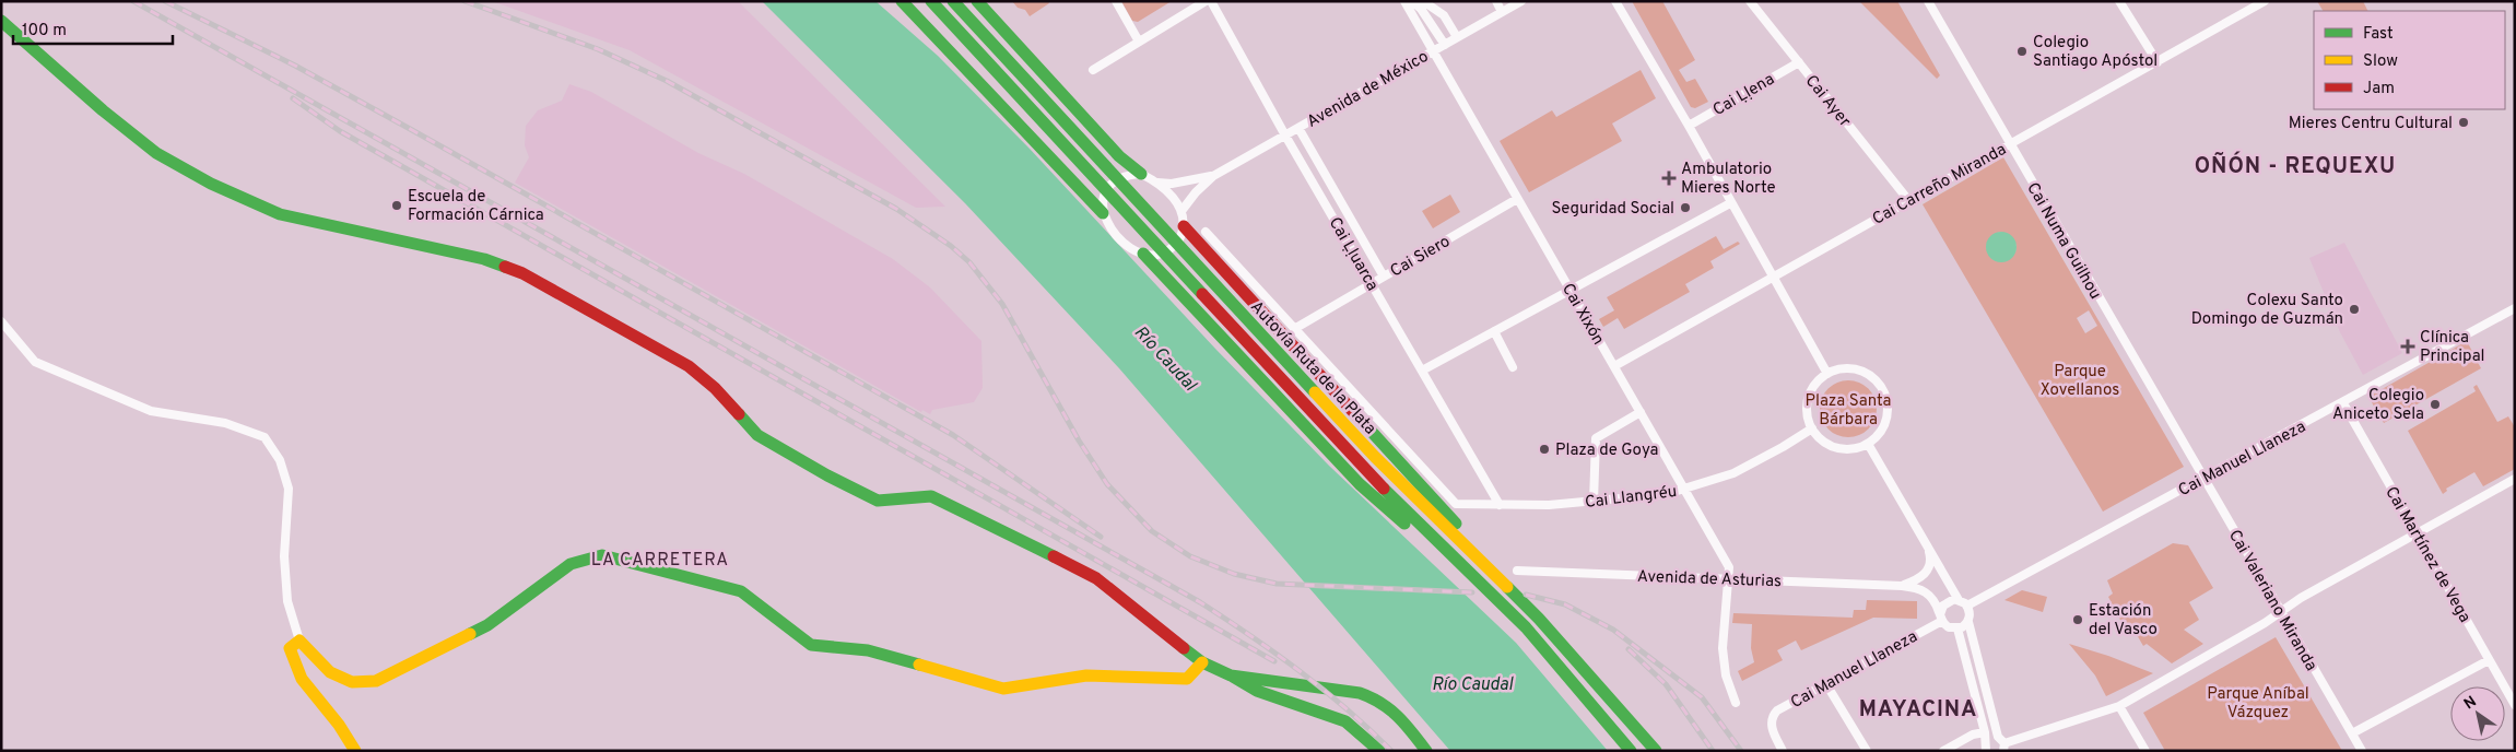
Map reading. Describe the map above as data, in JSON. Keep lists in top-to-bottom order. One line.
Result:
{"streets":{"main road":["Autovía Ruta de la Plata"],"street":["Avenida de México","Cai Ḷḷena","Cai Ayer","Cai Carreño Miranda","Cai Numa Guilhou","Cai Ḷḷuarca","Cai Siero","Cai Xixón","Cai Manuel Llaneza","Cai Llangréu","Cai Martínez de Vega","Avenida de Asturias","Cai Valeriano Miranda"]},"crossings":[["Avenida de México","Cai Ḷḷuarca"],["Avenida de México","Cai Xixón"],["Cai Ḷḷena","Cai Ayer"],["Cai Ayer","Cai Carreño Miranda"],["Cai Carreño Miranda","Cai Numa Guilhou"],["Cai Carreño Miranda","Cai Xixón"],["Cai Numa Guilhou","Cai Manuel Llaneza"],["Cai Numa Guilhou","Cai Valeriano Miranda"],["Cai Ḷḷuarca","Cai Siero"],["Cai Ḷḷuarca","Cai Llangréu"],["Cai Siero","Cai Xixón"],["Cai Siero","Cai Llangréu"],["Cai Xixón","Cai Llangréu"],["Cai Xixón","Avenida de Asturias"],["Cai Manuel Llaneza","Cai Martínez de Vega"],["Cai Manuel Llaneza","Avenida de Asturias"],["Cai Manuel Llaneza","Cai Valeriano Miranda"]],"districts":["OÑÓN - REQUEXU","LA CARRETERA","MAYACINA"],"water":["Río Caudal"],"parks":["Parque Xovellanos","Plaza Santa Bárbara","Parque Aníbal Vázquez"],"places":{"other":["Colegio Santiago Apóstol","Mieres Centru Cultural","Escuela de Formación Cárnica","Seguridad Social","Colexu Santo Domingo de Guzmán","Colegio Aniceto Sela","Plaza de Goya","Estación del Vasco"],"health":["Ambulatorio Mieres Norte","Clínica Principal"]},"legend":["Fast","Slow","Jam"],"scale_bar":"100 m","north":"top left"}
